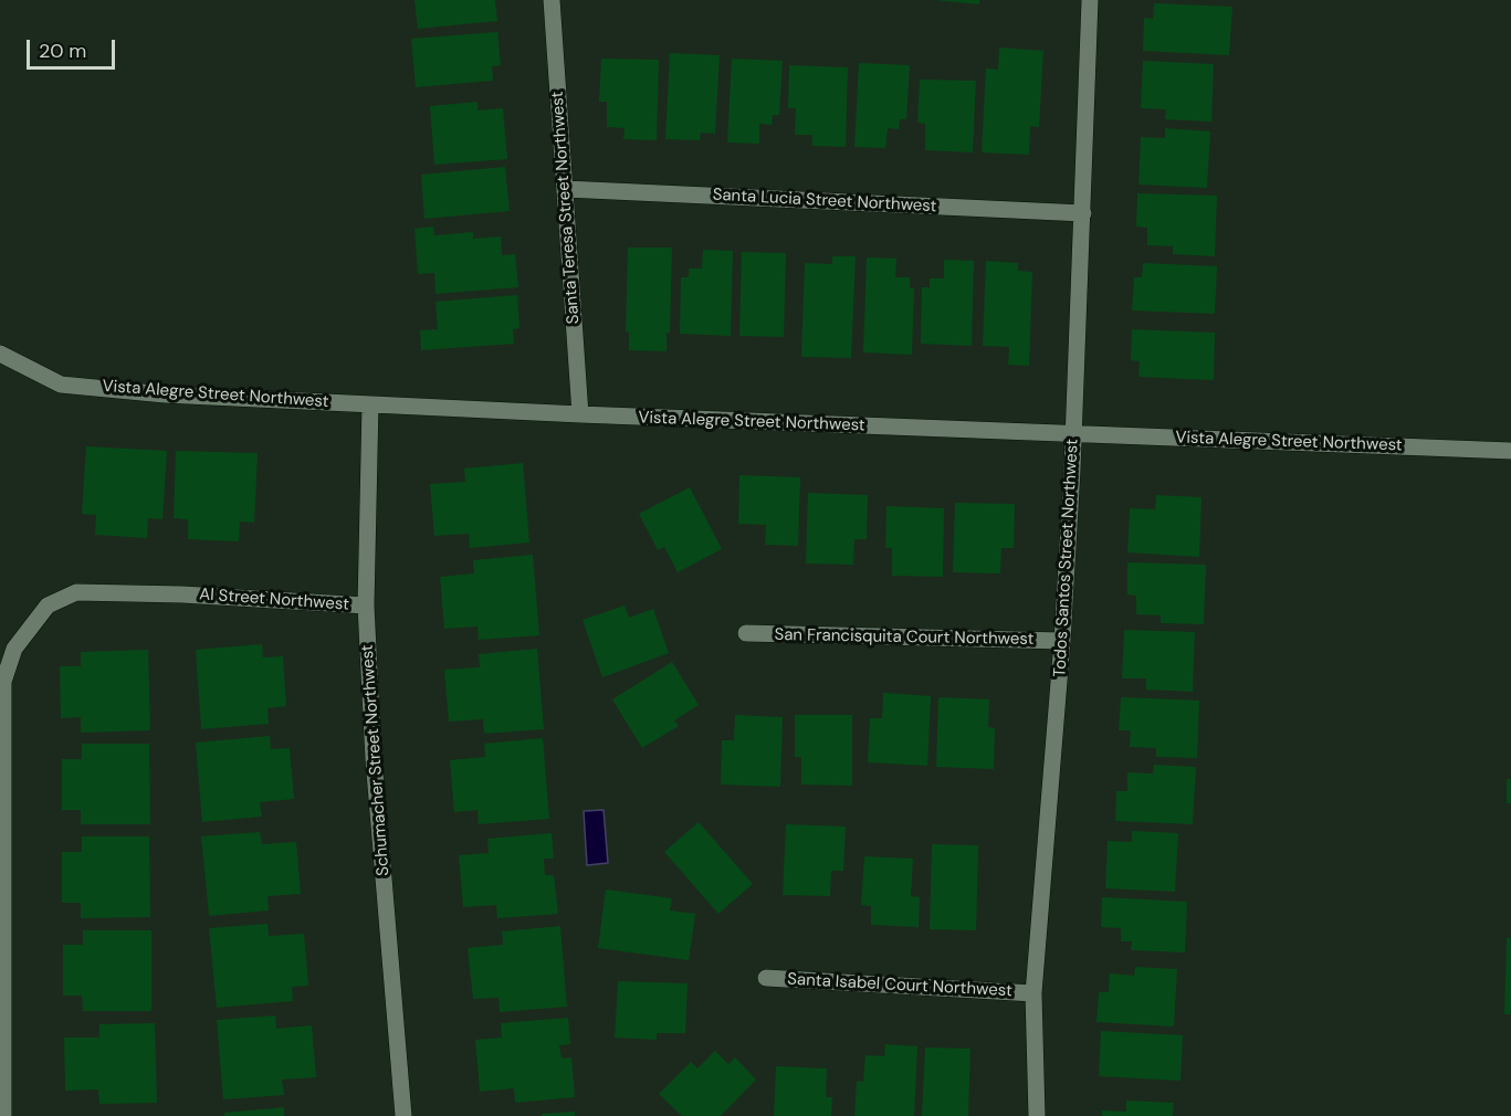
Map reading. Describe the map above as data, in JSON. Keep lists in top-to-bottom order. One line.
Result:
{"streets":{"street":["Santa Lucia Street Northwest","Santa Teresa Street Northwest","Vista Alegre Street Northwest","Todos Santos Street Northwest","Al Street Northwest","San Francisquita Court Northwest","Schumacher Street Northwest","Santa Isabel Court Northwest"]},"crossings":[["Santa Lucia Street Northwest","Santa Teresa Street Northwest"],["Santa Lucia Street Northwest","Todos Santos Street Northwest"],["Santa Teresa Street Northwest","Vista Alegre Street Northwest"],["Vista Alegre Street Northwest","Todos Santos Street Northwest"],["Vista Alegre Street Northwest","Schumacher Street Northwest"],["Todos Santos Street Northwest","San Francisquita Court Northwest"],["Todos Santos Street Northwest","Santa Isabel Court Northwest"],["Al Street Northwest","Schumacher Street Northwest"]],"scale_bar":"20 m"}
